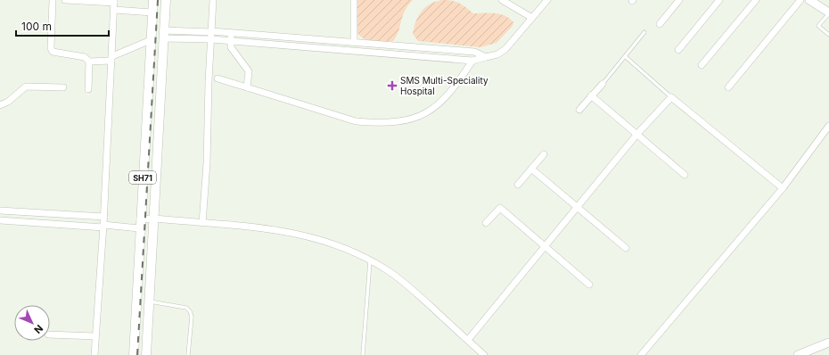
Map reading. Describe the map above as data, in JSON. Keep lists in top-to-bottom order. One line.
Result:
{"streets":{"main road":["SH71"]},"places":{"health":["SMS Multi-Speciality Hospital"]},"scale_bar":"100 m","north":"bottom right"}
